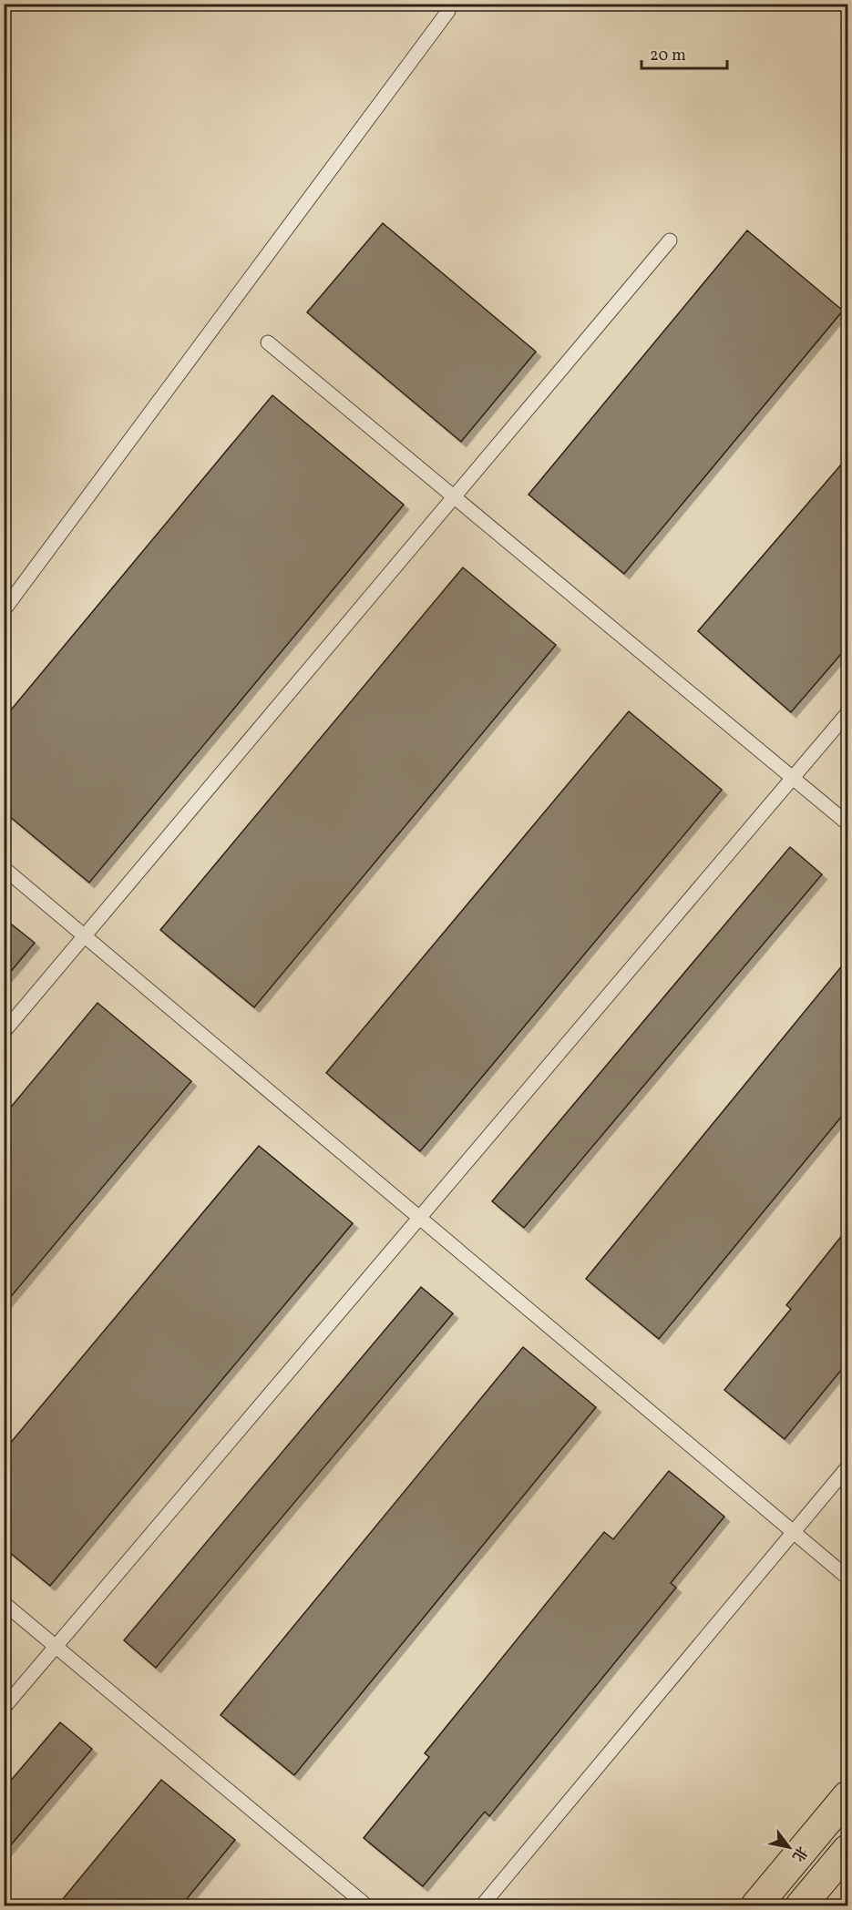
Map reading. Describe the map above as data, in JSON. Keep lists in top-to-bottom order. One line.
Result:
{"scale_bar":"20 m","north":"bottom right"}
